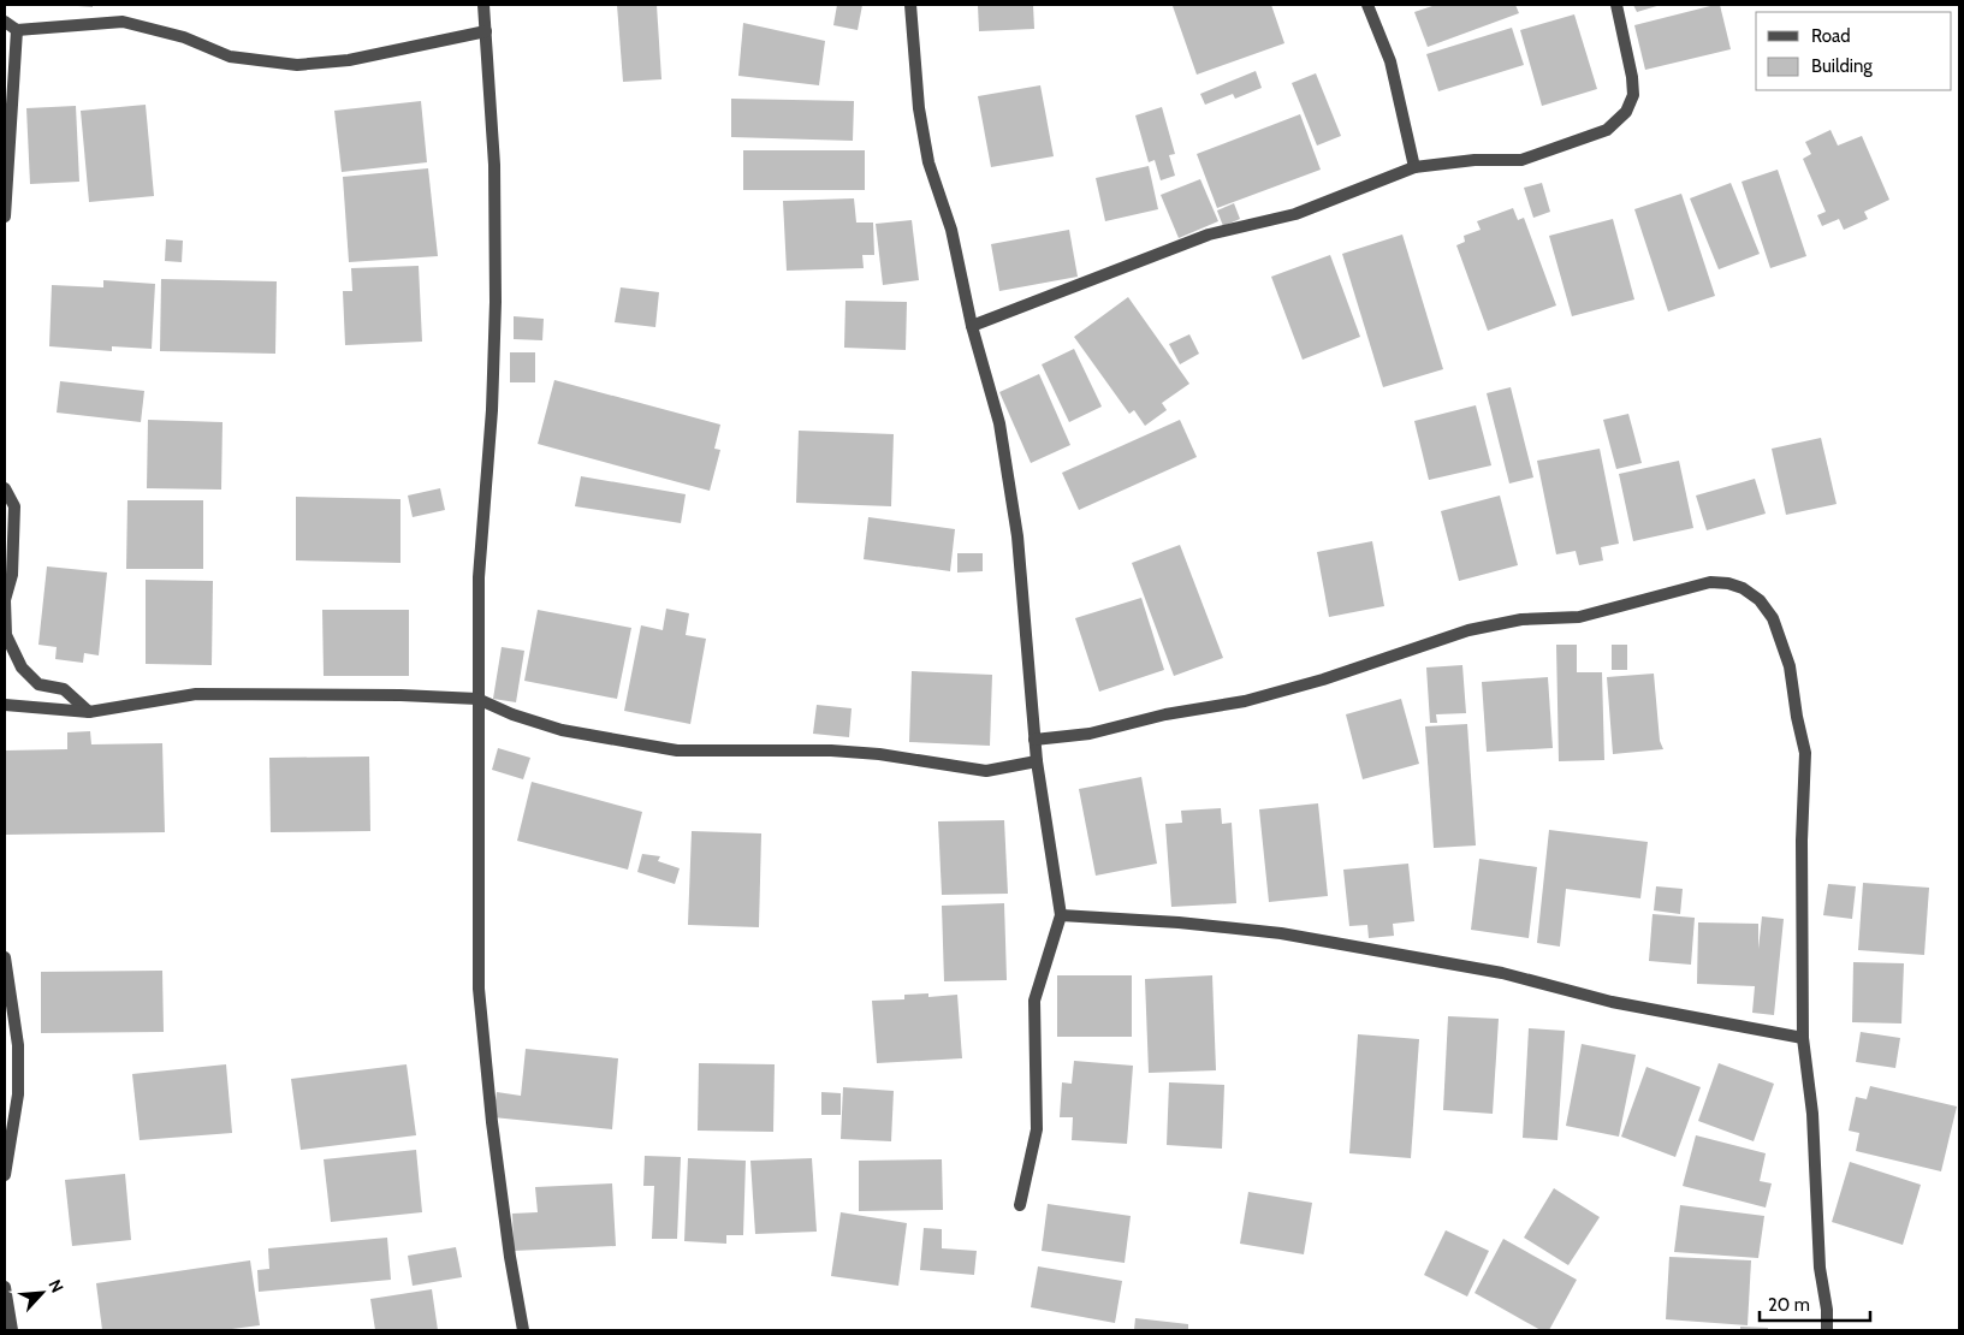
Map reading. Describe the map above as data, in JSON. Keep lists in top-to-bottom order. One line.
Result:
{"legend":["Road","Building"],"scale_bar":"20 m","north":"top right"}
